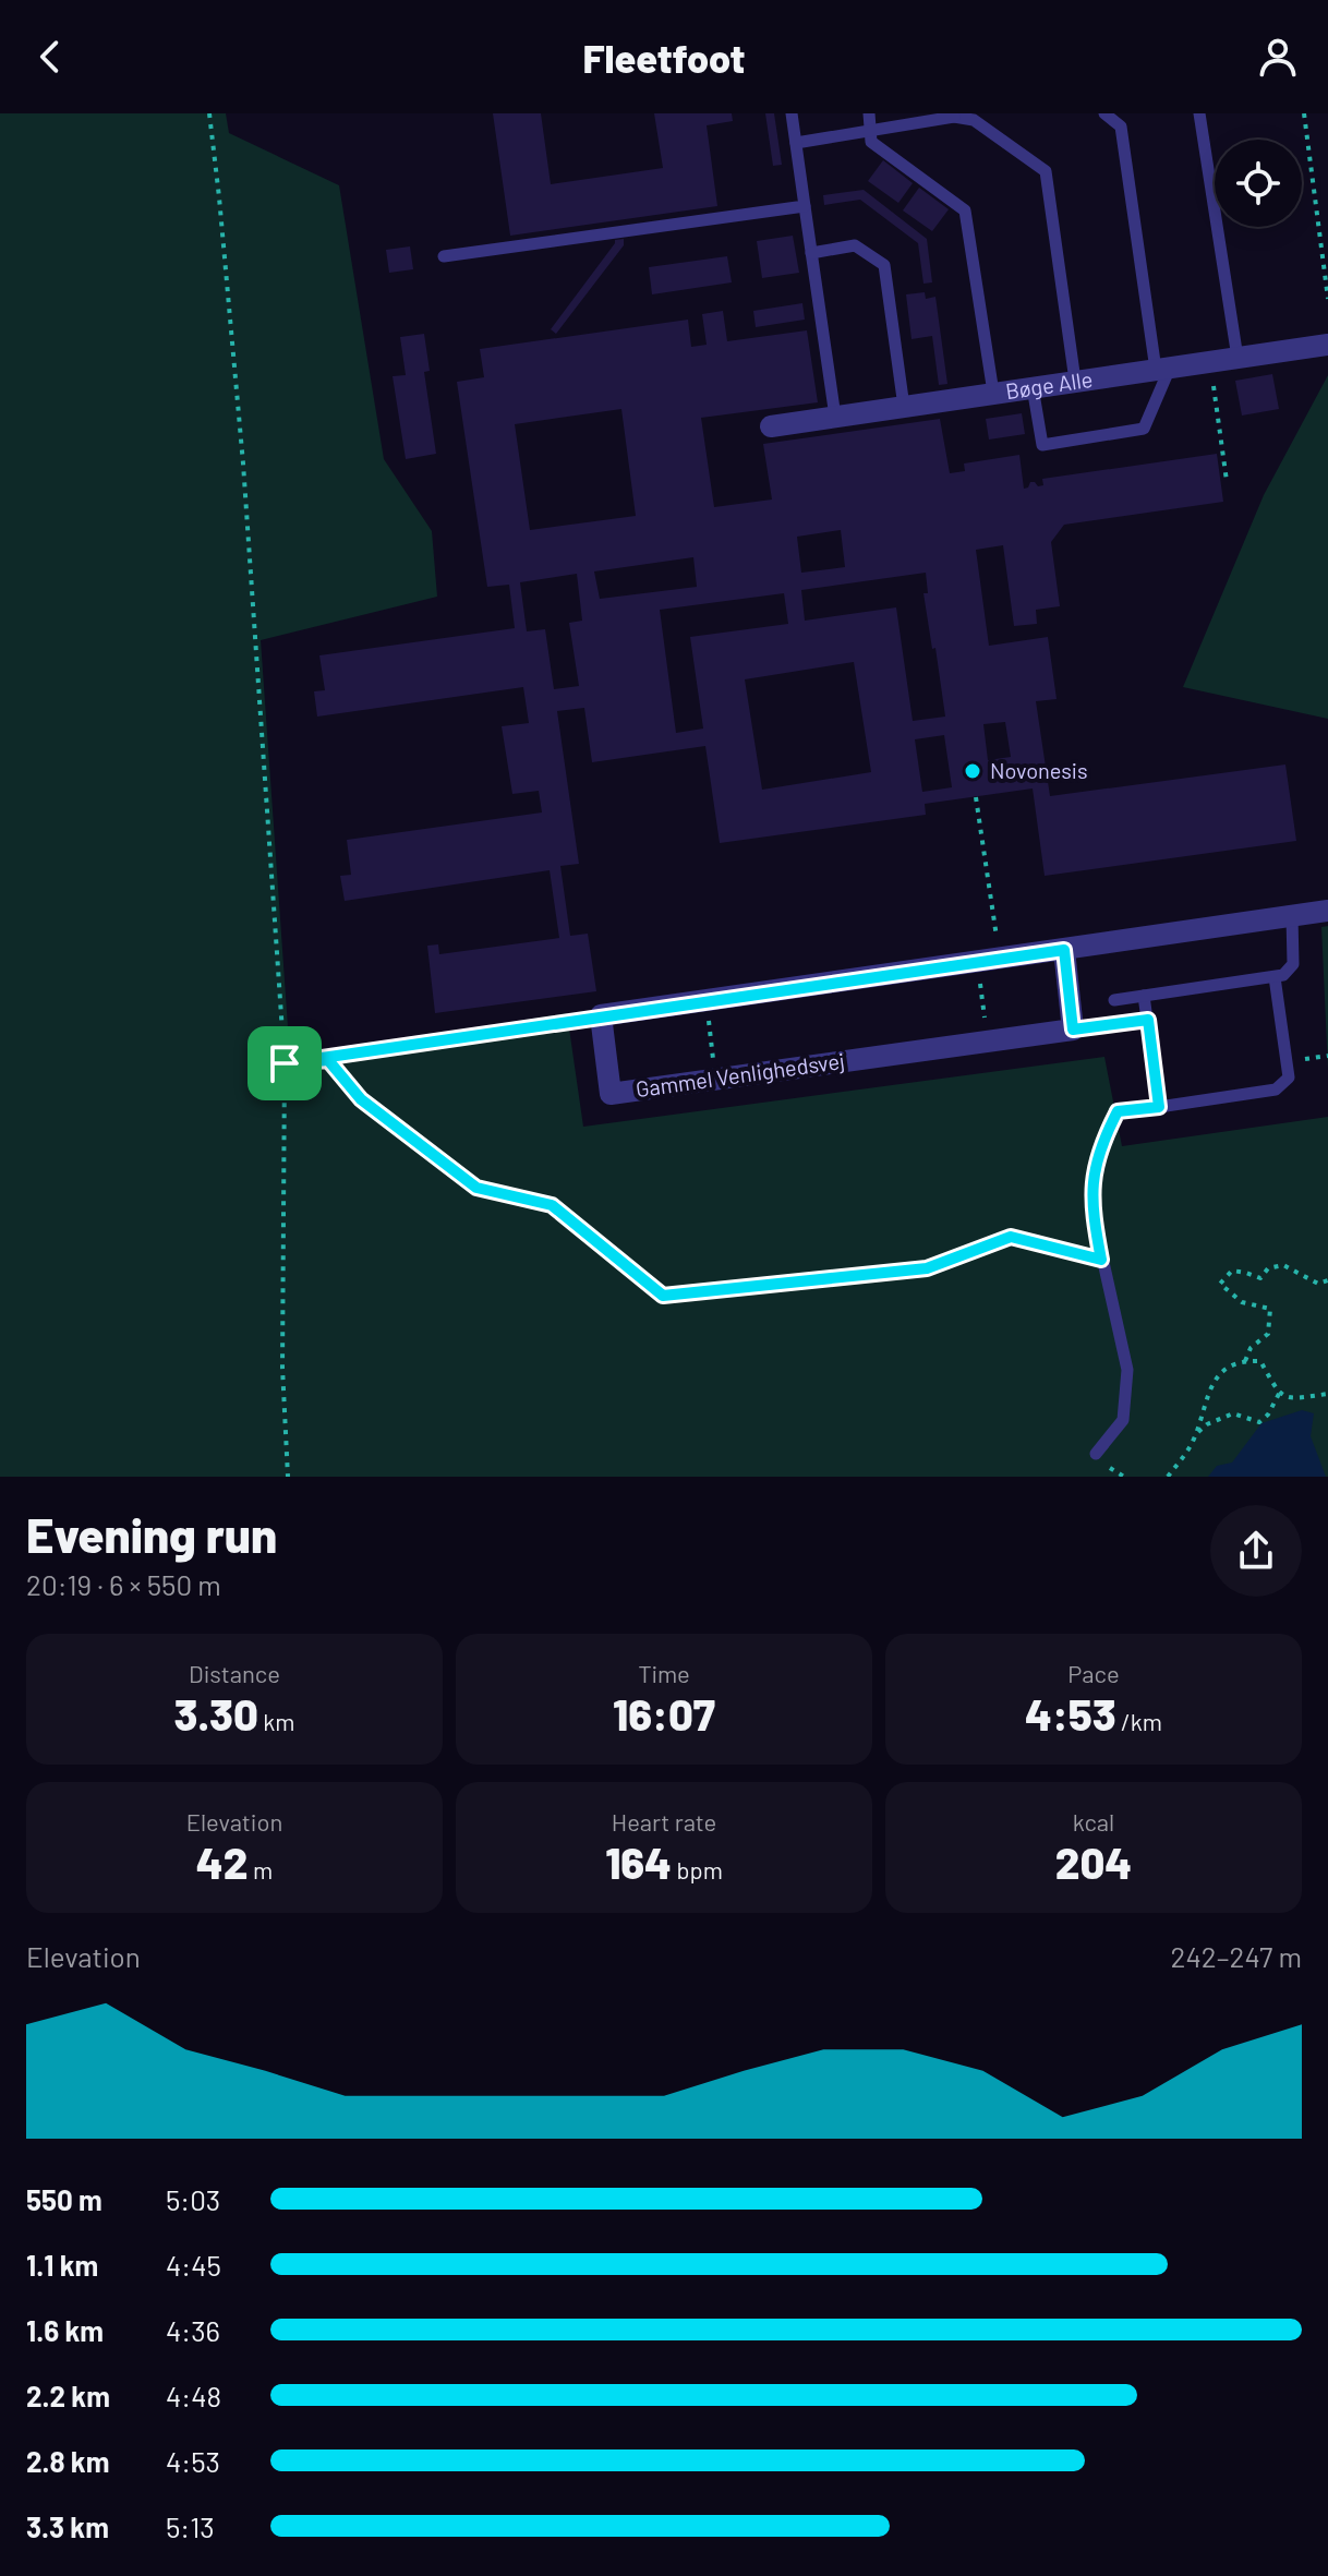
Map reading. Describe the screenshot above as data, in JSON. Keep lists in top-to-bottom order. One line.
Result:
{"streets":{"street":["Bøge Alle","Gammel Venlighedsvej"]},"places":["Novonesis"],"page":{"header":"Fleetfoot","heading":["Evening run","20:19 · 6 × 550 m"],"stats":[["Distance","3.30 km"],["Time","16:07"],["Pace","4:53 /km"],["Elevation","42 m"],["Heart rate","164 bpm"],["kcal","204"]],"chart":["Elevation","242–247 m"],"list":[{"name":"550 m","note":"5:03"},{"name":"1.1 km","note":"4:45"},{"name":"1.6 km","note":"4:36"},{"name":"2.2 km","note":"4:48"},{"name":"2.8 km","note":"4:53"},{"name":"3.3 km","note":"5:13"}]}}
